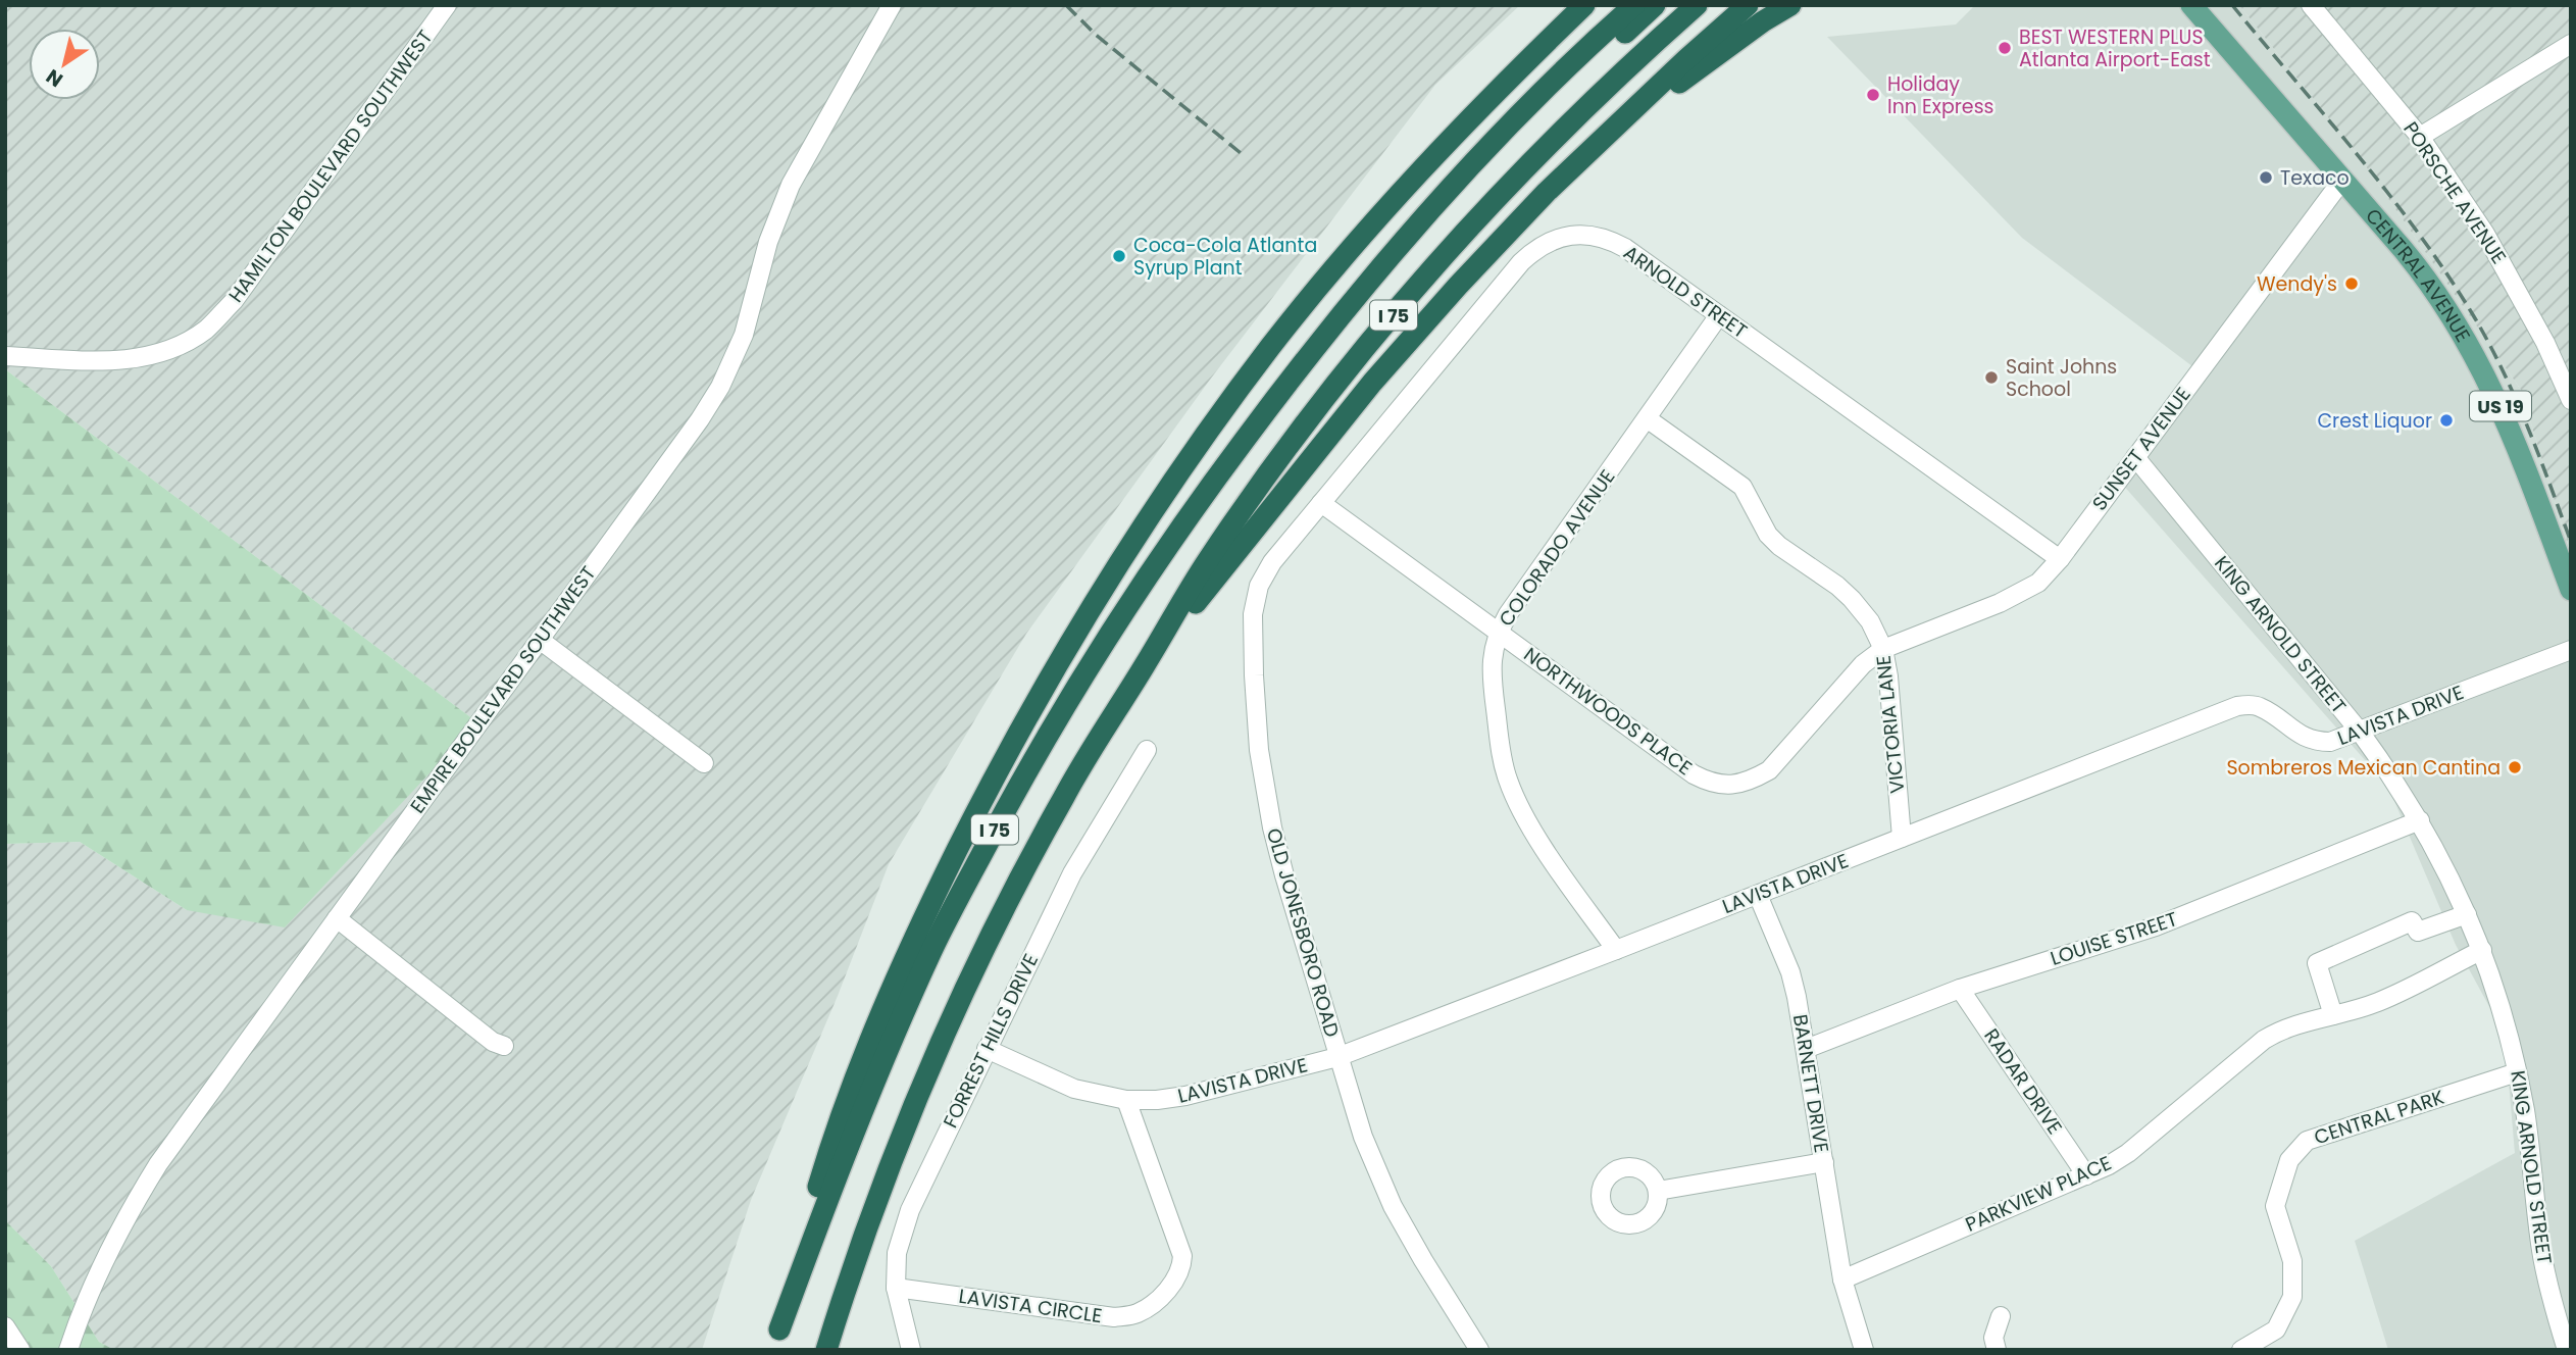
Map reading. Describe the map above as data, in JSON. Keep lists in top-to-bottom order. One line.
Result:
{"streets":{"highway":["I 75"],"main road":["CENTRAL AVENUE","US 19"],"street":["HAMILTON BOULEVARD SOUTHWEST","PORSCHE AVENUE","ARNOLD STREET","SUNSET AVENUE","COLORADO AVENUE","KING ARNOLD STREET","EMPIRE BOULEVARD SOUTHWEST","NORTHWOODS PLACE","LAVISTA DRIVE","VICTORIA LANE","OLD JONESBORO ROAD","LOUISE STREET","FORREST HILLS DRIVE","RADAR DRIVE","BARNETT DRIVE","CENTRAL PARK","PARKVIEW PLACE","LAVISTA CIRCLE"]},"crossings":[["CENTRAL AVENUE","SUNSET AVENUE"],["ARNOLD STREET","SUNSET AVENUE"],["ARNOLD STREET","COLORADO AVENUE"],["ARNOLD STREET","NORTHWOODS PLACE"],["ARNOLD STREET","OLD JONESBORO ROAD"],["SUNSET AVENUE","KING ARNOLD STREET"],["SUNSET AVENUE","NORTHWOODS PLACE"],["SUNSET AVENUE","VICTORIA LANE"],["COLORADO AVENUE","NORTHWOODS PLACE"],["COLORADO AVENUE","LAVISTA DRIVE"],["COLORADO AVENUE","VICTORIA LANE"],["KING ARNOLD STREET","LAVISTA DRIVE"],["KING ARNOLD STREET","LOUISE STREET"],["KING ARNOLD STREET","CENTRAL PARK"],["KING ARNOLD STREET","PARKVIEW PLACE"],["NORTHWOODS PLACE","VICTORIA LANE"],["NORTHWOODS PLACE","OLD JONESBORO ROAD"],["LAVISTA DRIVE","VICTORIA LANE"],["LAVISTA DRIVE","OLD JONESBORO ROAD"],["LAVISTA DRIVE","FORREST HILLS DRIVE"],["LAVISTA DRIVE","BARNETT DRIVE"],["LAVISTA DRIVE","LAVISTA CIRCLE"],["LOUISE STREET","RADAR DRIVE"],["LOUISE STREET","BARNETT DRIVE"],["FORREST HILLS DRIVE","LAVISTA CIRCLE"],["RADAR DRIVE","PARKVIEW PLACE"],["BARNETT DRIVE","PARKVIEW PLACE"]],"places":["BEST WESTERN PLUS Atlanta Airport-East","Holiday Inn Express","Texaco","Coca-Cola Atlanta Syrup Plant","Wendy's","Saint Johns School","Crest Liquor","Sombreros Mexican Cantina"],"north":"bottom left"}
